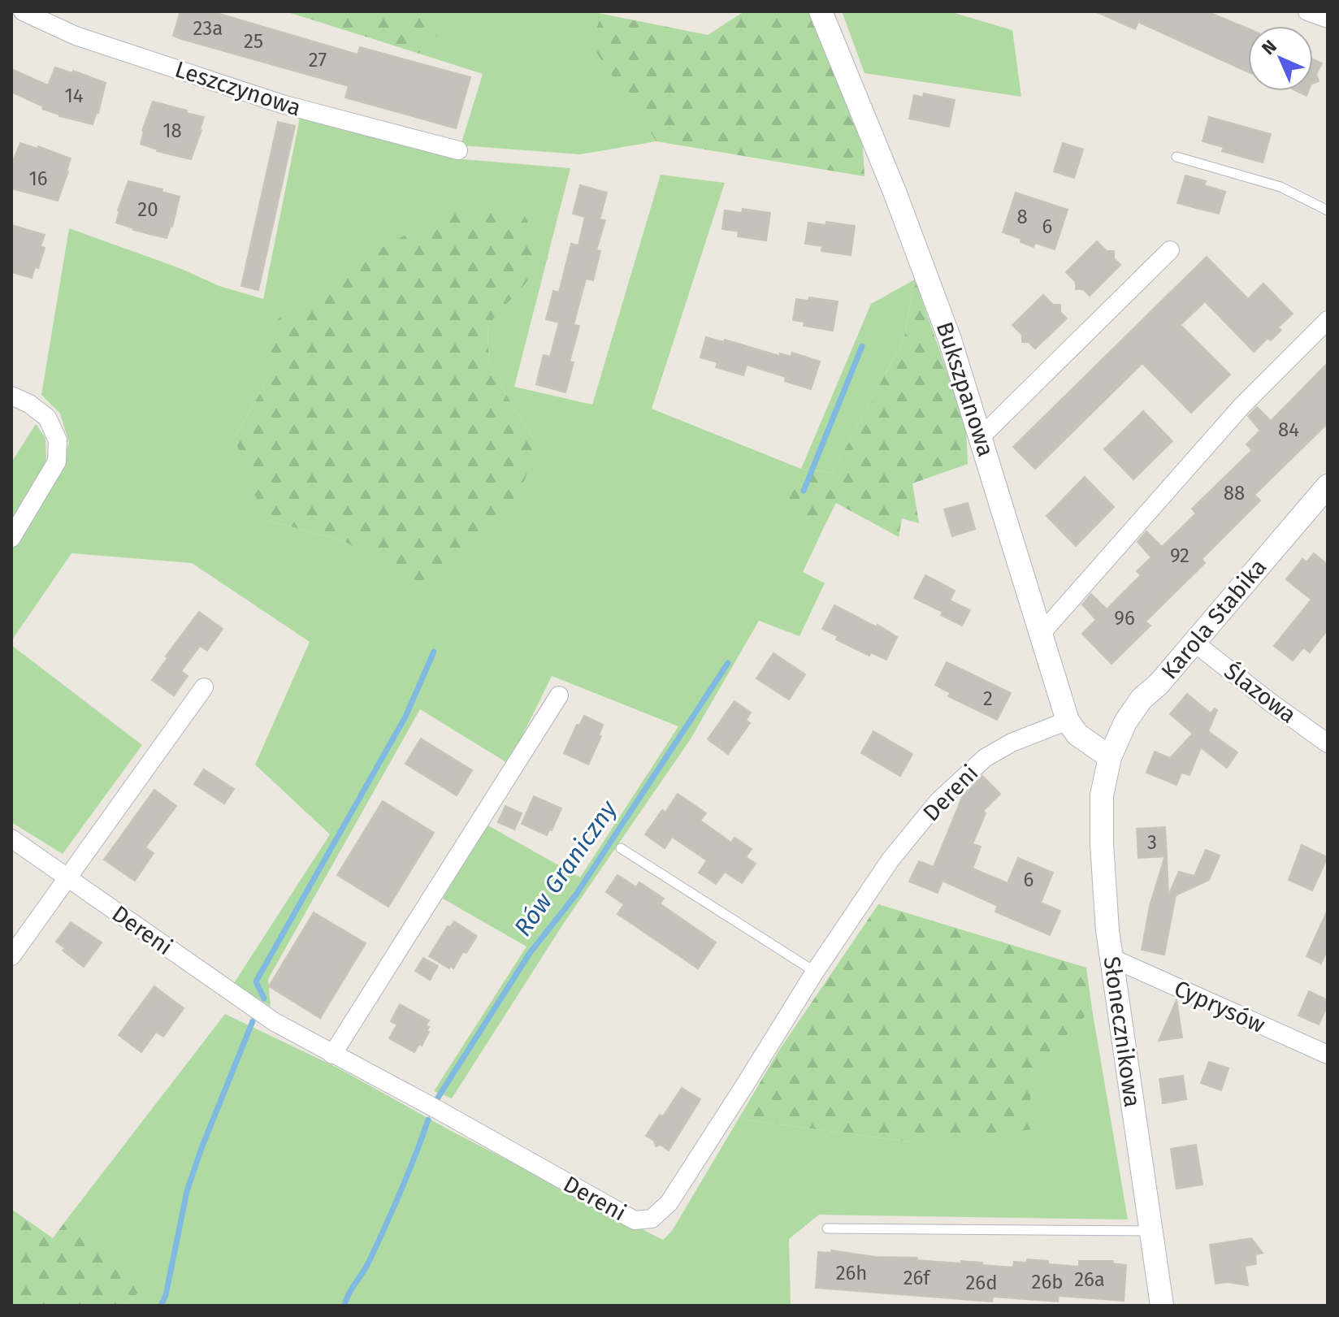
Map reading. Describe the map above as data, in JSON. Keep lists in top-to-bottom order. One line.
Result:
{"streets":{"street":["Leszczynowa","Bukszpanowa","Karola Stabika","Ślazowa","Dereni","Cyprysów","Słonecznikowa"]},"crossings":[["Bukszpanowa","Karola Stabika"],["Bukszpanowa","Dereni"],["Bukszpanowa","Słonecznikowa"],["Karola Stabika","Ślazowa"],["Karola Stabika","Słonecznikowa"],["Cyprysów","Słonecznikowa"]],"water":["Rów Graniczny"],"house_numbers":["23a","25","27","14","18","16","20","8","6","84","88","92","96","2","3","6","26h","26f","26a","26b","26d"],"north":"top left"}
